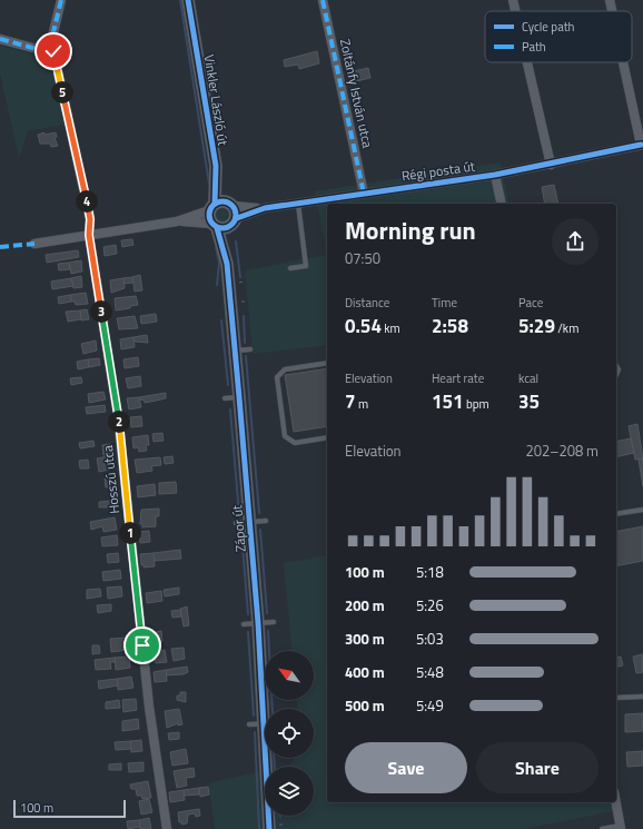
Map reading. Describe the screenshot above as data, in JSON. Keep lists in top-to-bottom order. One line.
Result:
{"streets":{"street":["Zoltánfy István utca","Vinkler László út","Régi posta út","Hosszú utca","Zápor út"]},"crossings":[["Zoltánfy István utca","Régi posta út"],["Vinkler László út","Régi posta út"],["Vinkler László út","Zápor út"],["Régi posta út","Hosszú utca"],["Régi posta út","Zápor út"]],"legend":["Cycle path","Path"],"scale_bar":"100 m","north":"top left","page":{"pins":["5","4","3","2","1"],"heading":["Morning run","07:50"],"stats":[["Distance","0.54 km"],["Time","2:58"],["Pace","5:29 /km"],["Elevation","7 m"],["Heart rate","151 bpm"],["kcal","35"]],"chart":["Elevation","202–208 m"],"list":[{"name":"100 m","note":"5:18"},{"name":"200 m","note":"5:26"},{"name":"300 m","note":"5:03"},{"name":"400 m","note":"5:48"},{"name":"500 m","note":"5:49"}],"buttons":["Save","Share"],"scale":"100 m"}}
